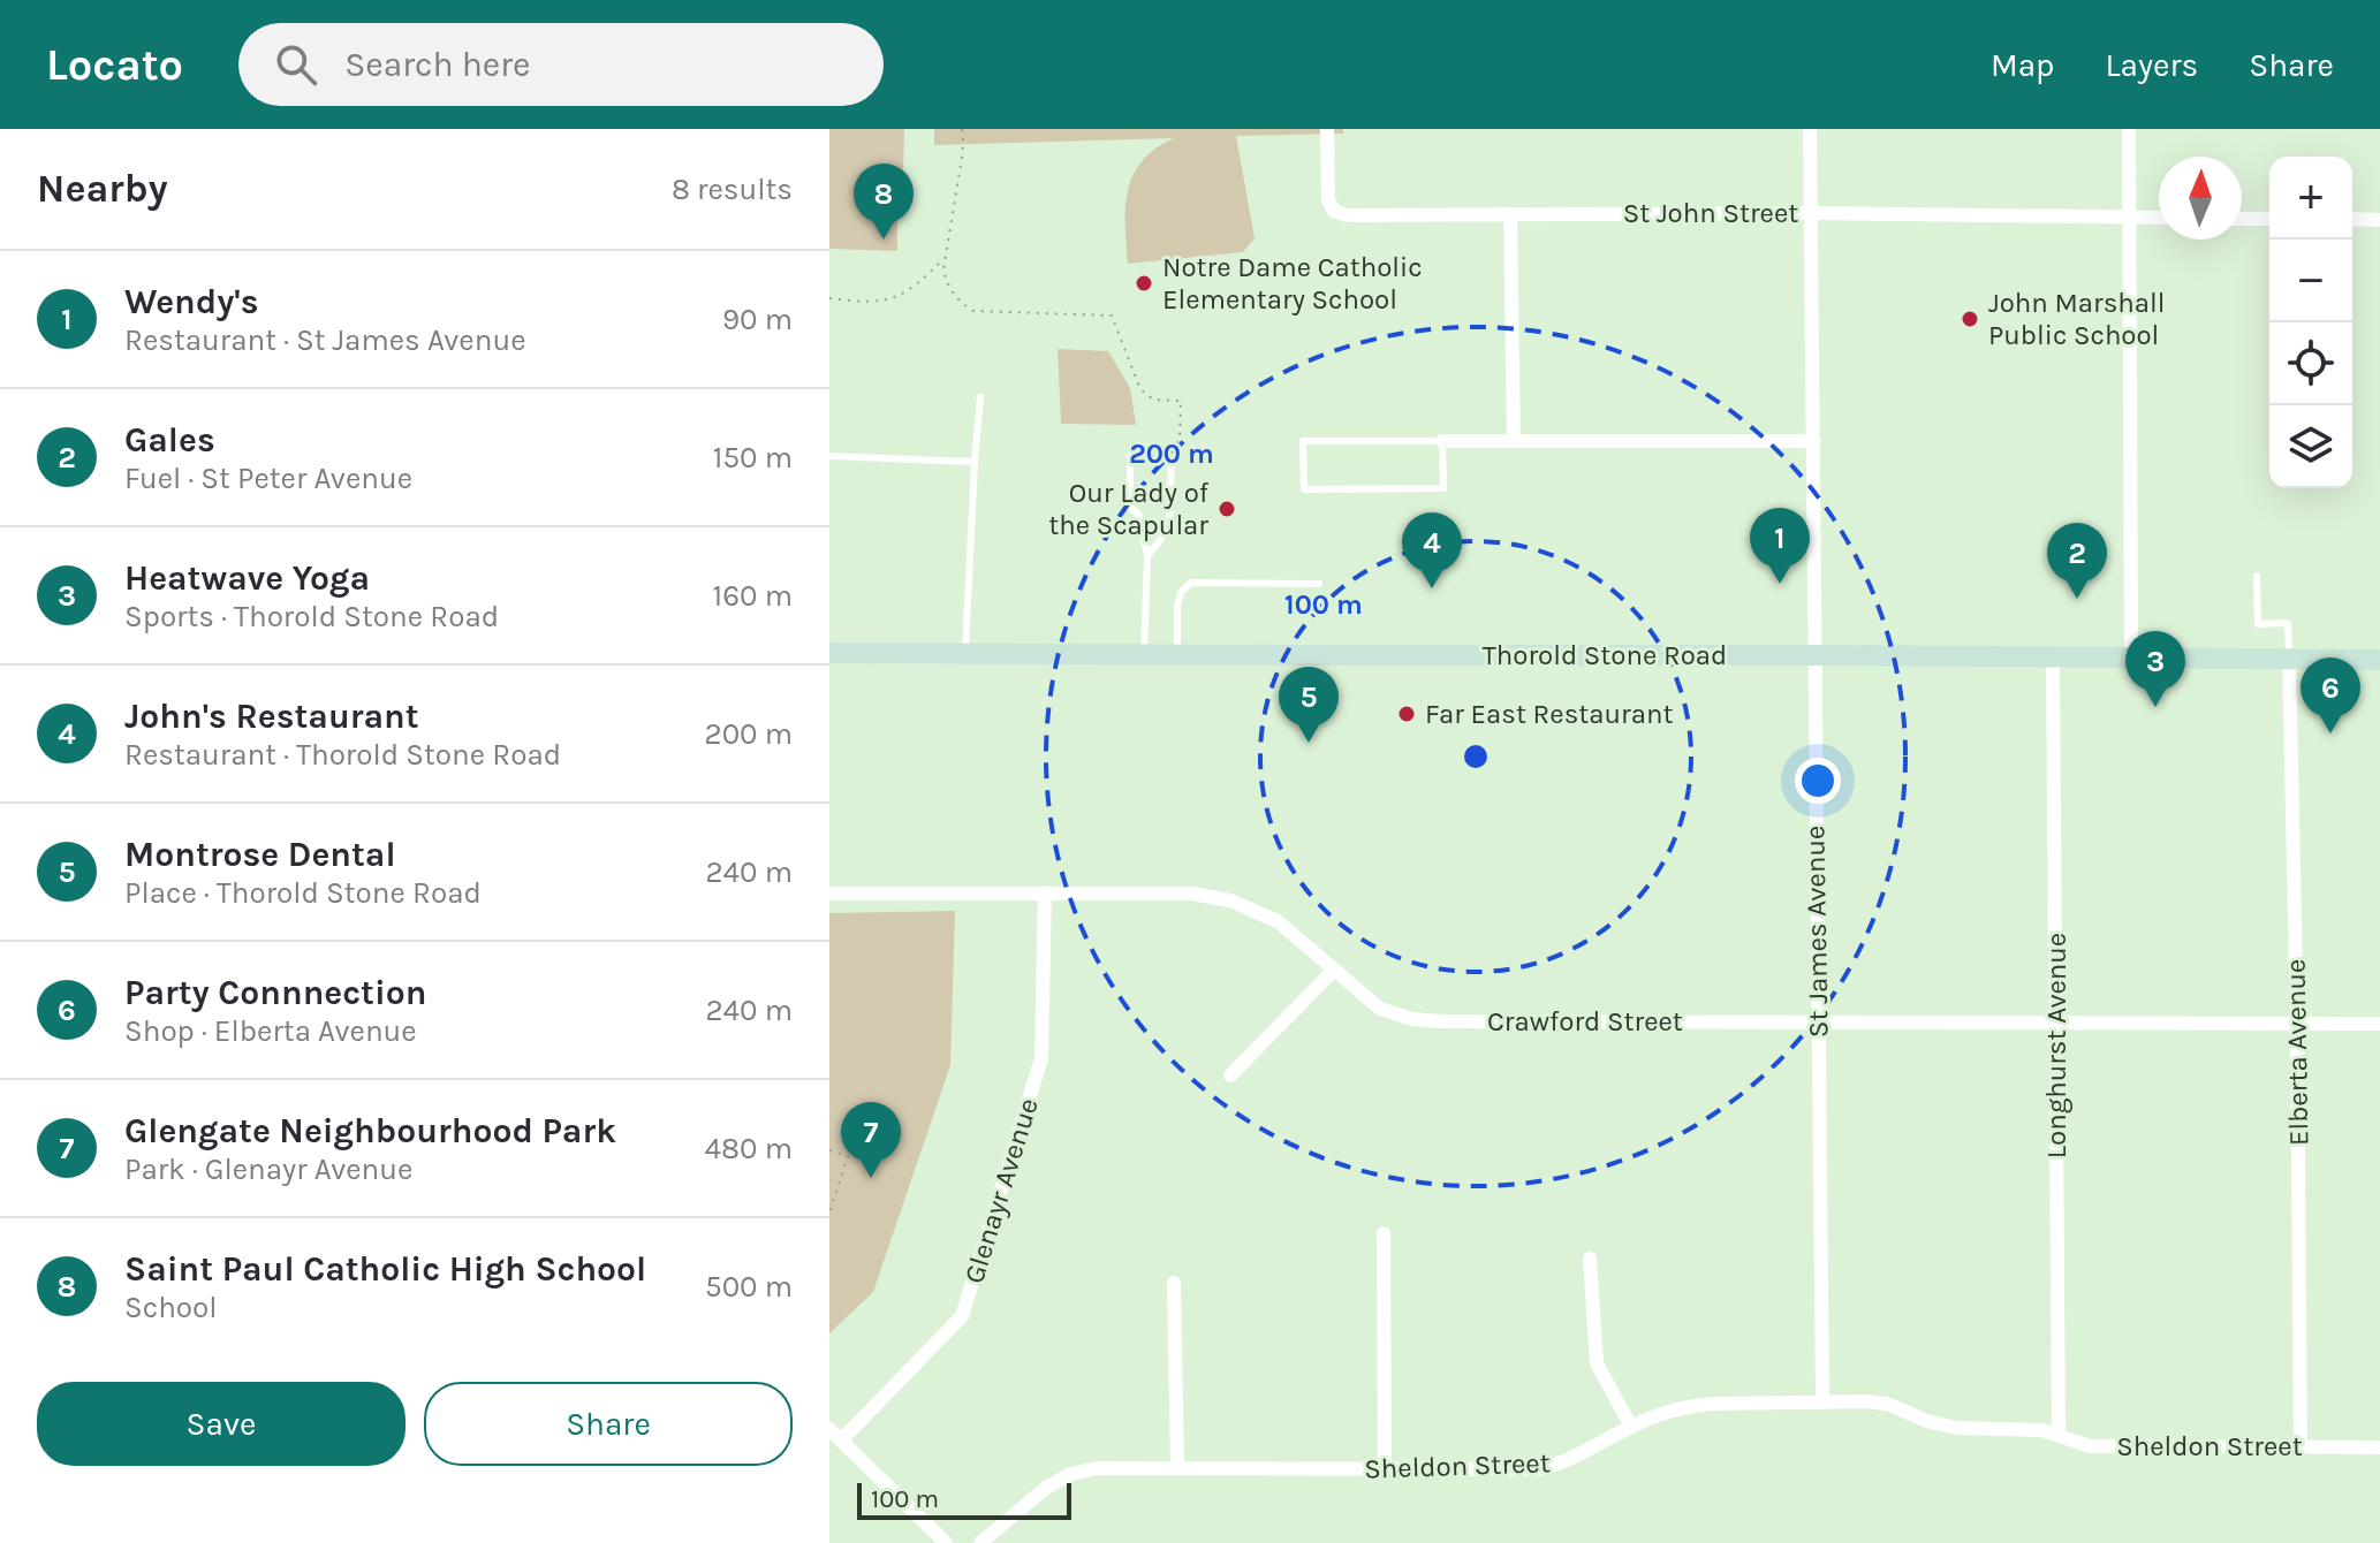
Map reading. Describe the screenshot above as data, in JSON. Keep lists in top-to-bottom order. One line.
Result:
{"streets":{"main road":["Thorold Stone Road"],"street":["St John Street","St James Avenue","Crawford Street","Longhurst Avenue","Elberta Avenue","Glenayr Avenue","Sheldon Street"]},"crossings":[["St John Street","St James Avenue"],["Thorold Stone Road","St James Avenue"],["Thorold Stone Road","Longhurst Avenue"],["Thorold Stone Road","Elberta Avenue"],["St James Avenue","Crawford Street"],["St James Avenue","Sheldon Street"],["Crawford Street","Longhurst Avenue"],["Crawford Street","Elberta Avenue"],["Crawford Street","Glenayr Avenue"],["Longhurst Avenue","Sheldon Street"],["Elberta Avenue","Sheldon Street"]],"places":["Notre Dame Catholic Elementary School","John Marshall Public School","Our Lady of the Scapular","Far East Restaurant"],"scale_bar":"100 m","north":"top","page":{"header":"Locato","search":"Search here","nav":["Map","Layers","Share"],"heading":["Nearby","8 results"],"map_buttons":["+","−"],"pins":["8","1","4","2","3","6","5","7"],"list":[{"mark":"1","name":"Wendy's","note":"Restaurant · St James Avenue","value":"90 m"},{"mark":"2","name":"Gales","note":"Fuel · St Peter Avenue","value":"150 m"},{"mark":"3","name":"Heatwave Yoga","note":"Sports · Thorold Stone Road","value":"160 m"},{"mark":"4","name":"John's Restaurant","note":"Restaurant · Thorold Stone Road","value":"200 m"},{"mark":"5","name":"Montrose Dental","note":"Place · Thorold Stone Road","value":"240 m"},{"mark":"6","name":"Party Connnection","note":"Shop · Elberta Avenue","value":"240 m"},{"mark":"7","name":"Glengate Neighbourhood Park","note":"Park · Glenayr Avenue","value":"480 m"},{"mark":"8","name":"Saint Paul Catholic High School","note":"School","value":"500 m"}],"buttons":["Save","Share"],"scale":"100 m"},"rings":["200 m","100 m"]}
